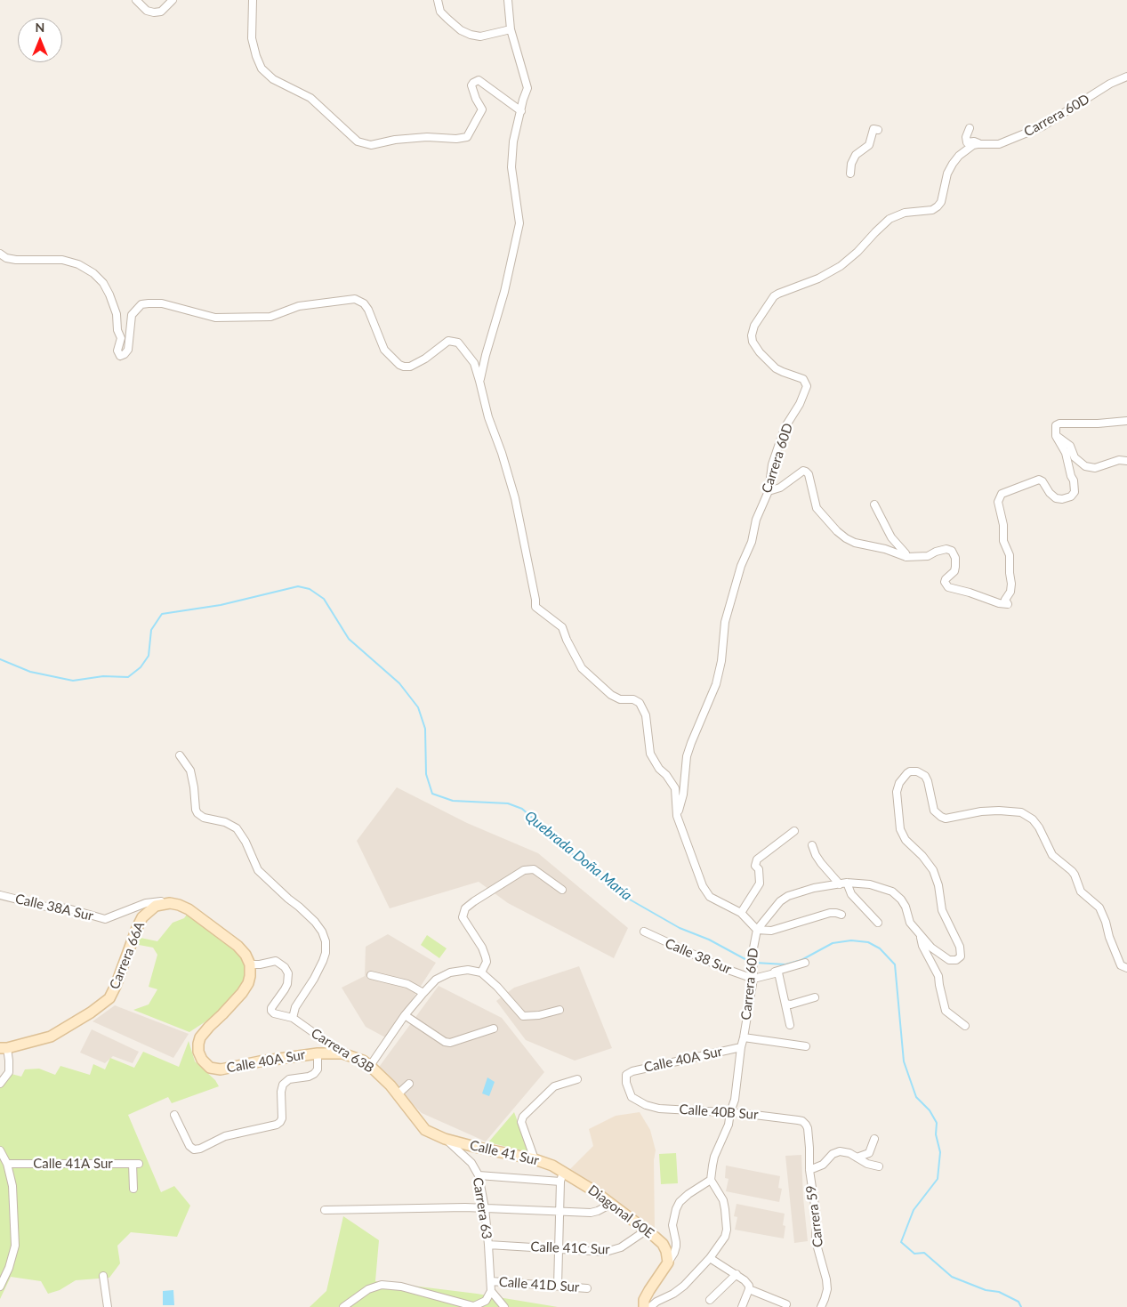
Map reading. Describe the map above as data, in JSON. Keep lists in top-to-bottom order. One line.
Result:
{"streets":{"main road":["Calle 38A Sur","Carrera 66A","Carrera 63B","Calle 40A Sur","Calle 41 Sur","Diagonal 60E"],"street":["Carrera 60D","Calle 38 Sur","Calle 40B Sur","Calle 41A Sur","Carrera 63","Carrera 59","Calle 41C Sur","Calle 41D Sur"]},"crossings":[["Carrera 60D","Calle 38 Sur"],["Carrera 60D","Calle 40A Sur"],["Carrera 60D","Calle 40B Sur"],["Calle 38A Sur","Carrera 66A"],["Calle 38A Sur","Carrera 63B"],["Calle 38A Sur","Calle 40A Sur"],["Carrera 63B","Calle 40A Sur"],["Carrera 63B","Calle 41 Sur"],["Carrera 63B","Carrera 63"],["Calle 40A Sur","Calle 40B Sur"],["Calle 40B Sur","Carrera 59"],["Calle 41 Sur","Carrera 63"],["Calle 41 Sur","Diagonal 60E"],["Carrera 63","Calle 41C Sur"],["Carrera 63","Calle 41D Sur"],["Diagonal 60E","Calle 41C Sur"]],"water":["Quebrada Doña María"],"north":"top"}
